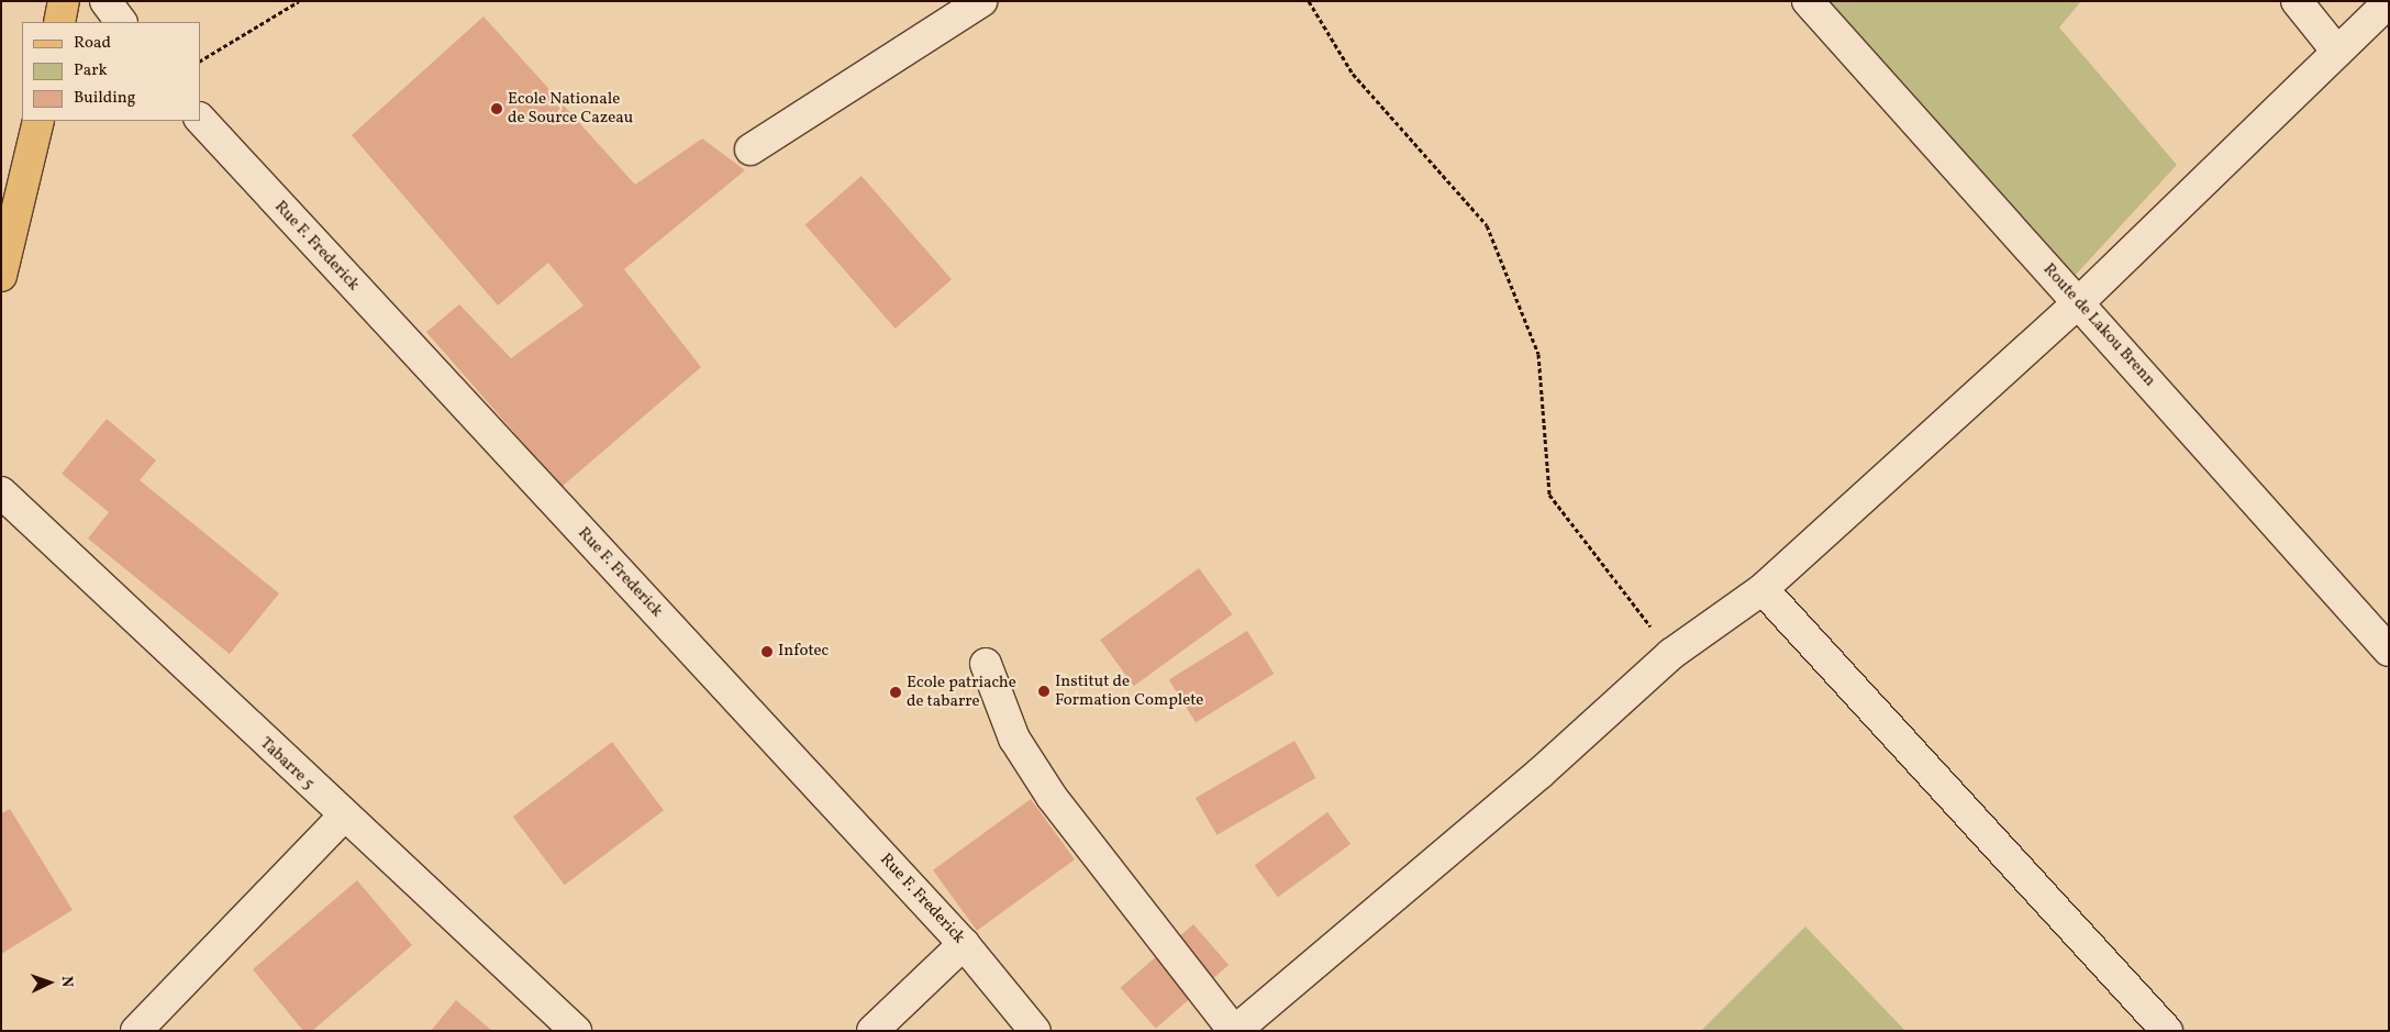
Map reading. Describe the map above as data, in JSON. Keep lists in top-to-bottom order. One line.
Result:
{"streets":{"street":["Rue F. Frederick","Route de Lakou Brenn","Tabarre 5"]},"places":["Ecole Nationale de Source Cazeau","Infotec","Institut de Formation Complete","Ecole patriache de tabarre"],"legend":["Road","Park","Building"],"north":"right"}
